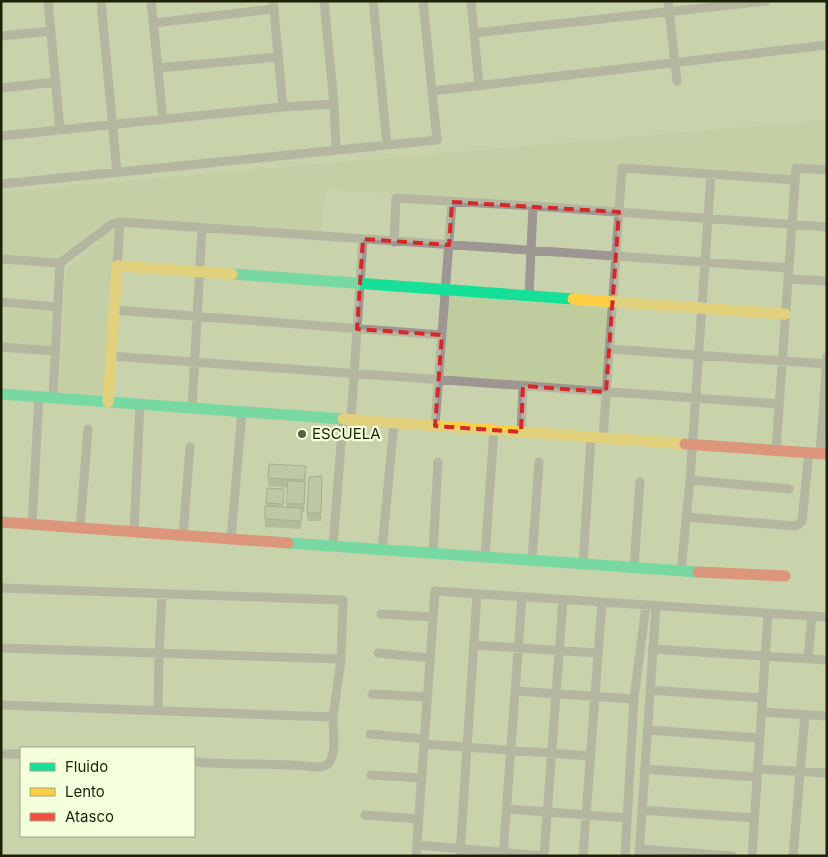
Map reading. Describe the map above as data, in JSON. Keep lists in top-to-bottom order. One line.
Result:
{"places":["ESCUELA"],"legend":["Fluido","Lento","Atasco"]}
